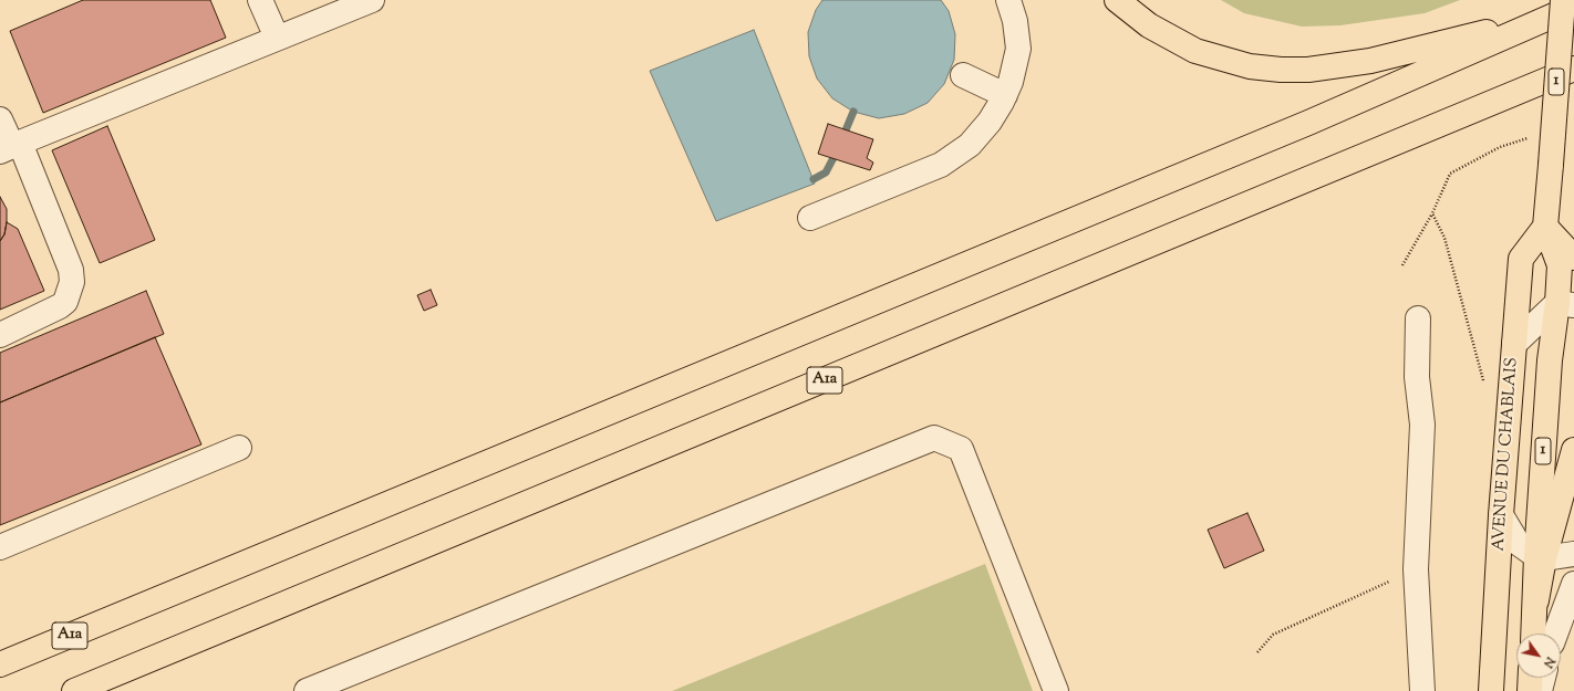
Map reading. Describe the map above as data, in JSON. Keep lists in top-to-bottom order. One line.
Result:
{"streets":{"main road":["1","A1a","AVENUE DU CHABLAIS"]},"crossings":[["1","AVENUE DU CHABLAIS"]],"north":"bottom right"}
